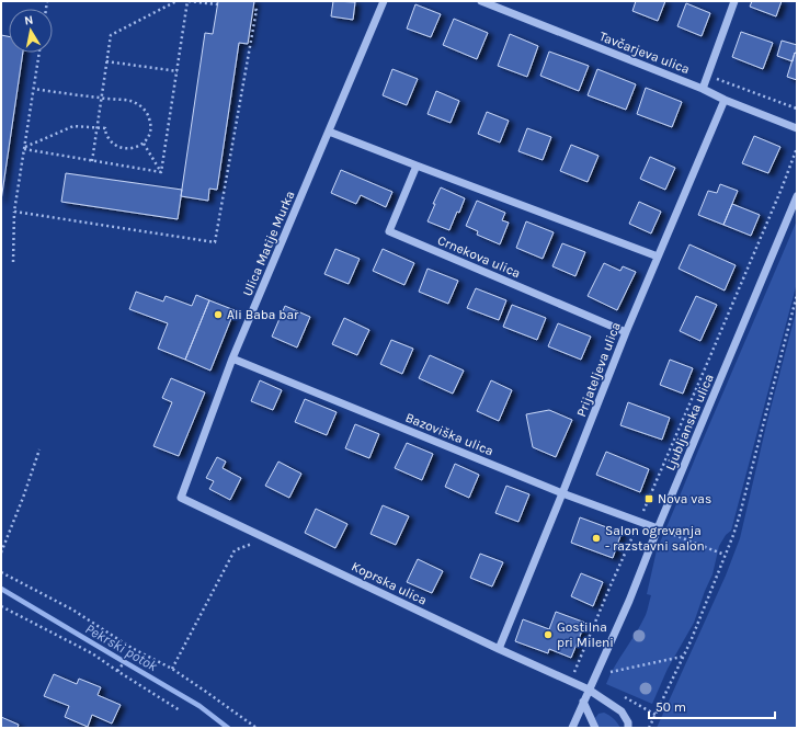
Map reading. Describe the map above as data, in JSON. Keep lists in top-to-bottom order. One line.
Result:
{"streets":{"street":["Tavčarjeva ulica","Ulica Matije Murka","Crnekova ulica","Prijateljeva ulica","Ljubljanska ulica","Bazoviška ulica","Koprska ulica"]},"crossings":[["Tavčarjeva ulica","Prijateljeva ulica"],["Ulica Matije Murka","Bazoviška ulica"],["Ulica Matije Murka","Koprska ulica"],["Crnekova ulica","Prijateljeva ulica"],["Prijateljeva ulica","Bazoviška ulica"],["Prijateljeva ulica","Koprska ulica"],["Ljubljanska ulica","Bazoviška ulica"],["Ljubljanska ulica","Koprska ulica"]],"water":["Pekrski potok"],"places":{"other":["Ali Baba bar","Salon ogrevanja - razstavni salon","Gostilna pri Mileni"],"transit":["Nova vas"]},"scale_bar":"50 m","north":"top"}
